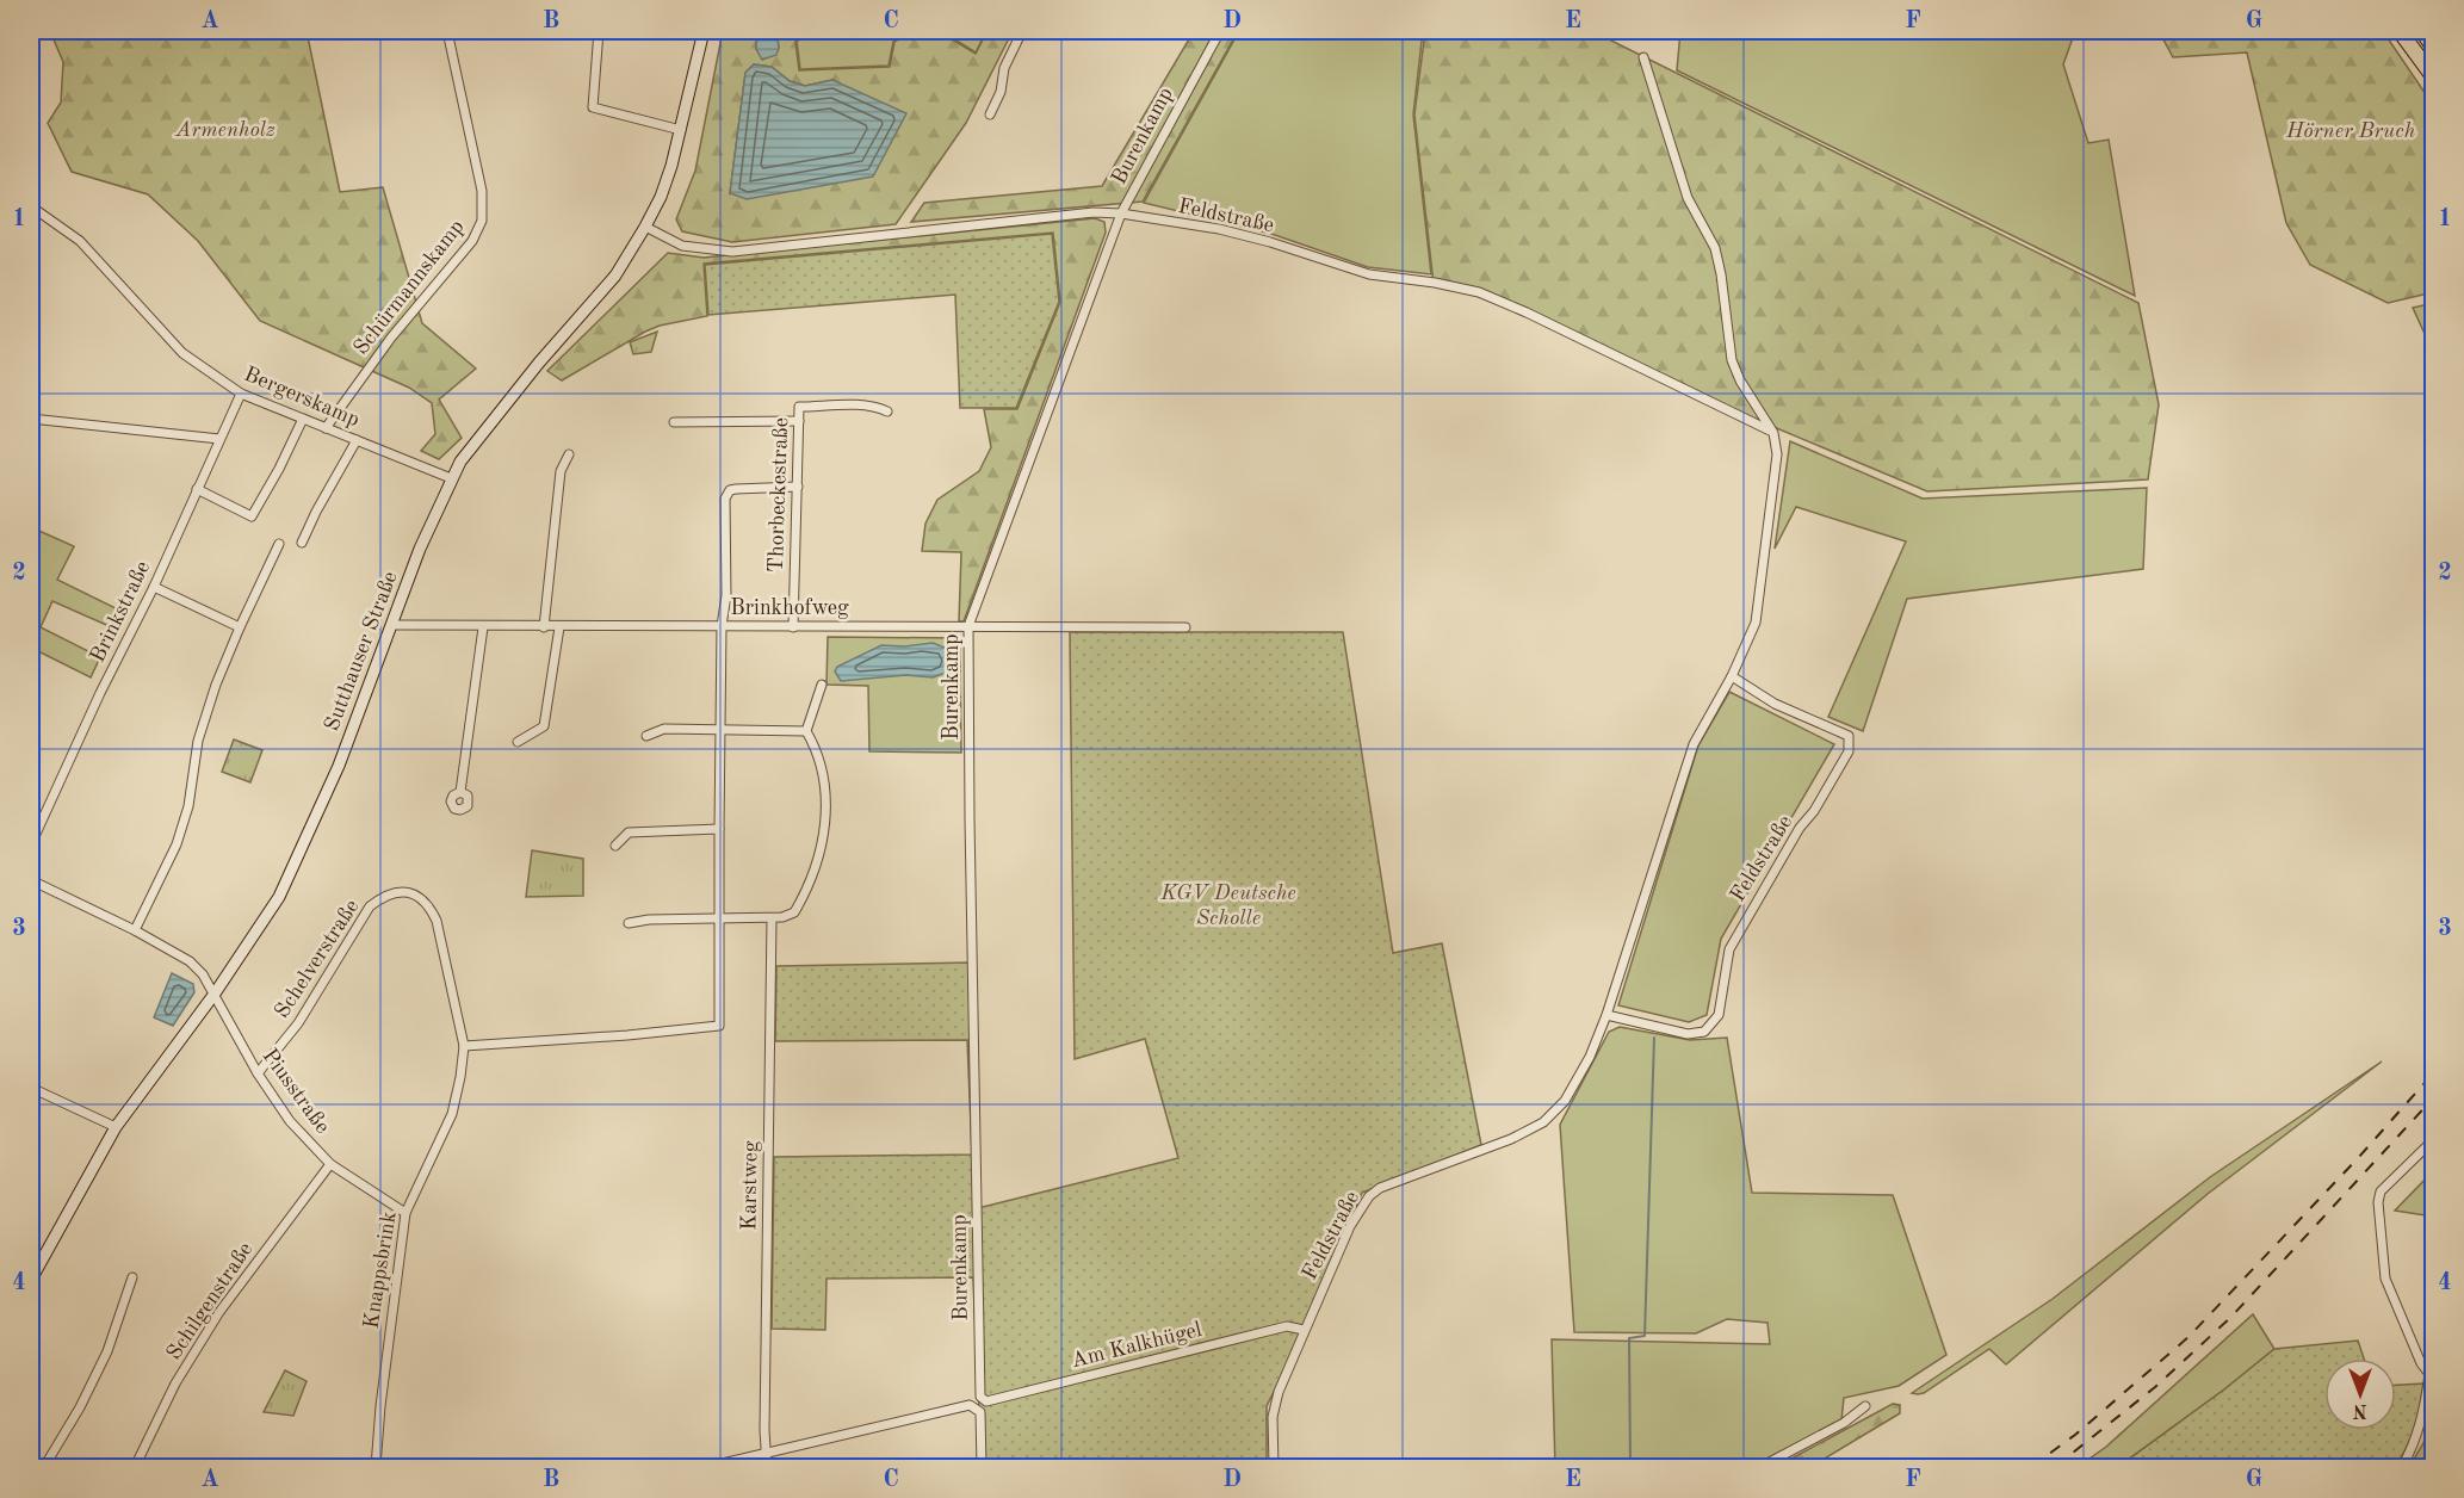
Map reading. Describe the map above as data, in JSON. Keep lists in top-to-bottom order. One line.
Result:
{"streets":{"street":["Burenkamp","Feldstraße","Schürmannskamp","Bergerskamp","Thorbeckestraße","Brinkhofweg","Brinkstraße","Sutthauser Straße","Schelverstraße","Piusstraße","Karstweg","Knappsbrink","Schilgenstraße","Am Kalkhügel"]},"crossings":[["Burenkamp","Feldstraße"],["Burenkamp","Brinkhofweg"],["Burenkamp","Am Kalkhügel"],["Feldstraße","Sutthauser Straße"],["Feldstraße","Am Kalkhügel"],["Schürmannskamp","Bergerskamp"],["Bergerskamp","Brinkstraße"],["Bergerskamp","Sutthauser Straße"],["Thorbeckestraße","Brinkhofweg"],["Brinkhofweg","Sutthauser Straße"],["Sutthauser Straße","Piusstraße"],["Schelverstraße","Piusstraße"],["Schelverstraße","Knappsbrink"],["Piusstraße","Knappsbrink"],["Piusstraße","Schilgenstraße"]],"parks":["Armenholz","Hörner Bruch","KGV Deutsche Scholle"],"north":"bottom","grid":{"columns":["A","B","C","D","E","F","G"],"rows":["1","2","3","4"]}}
